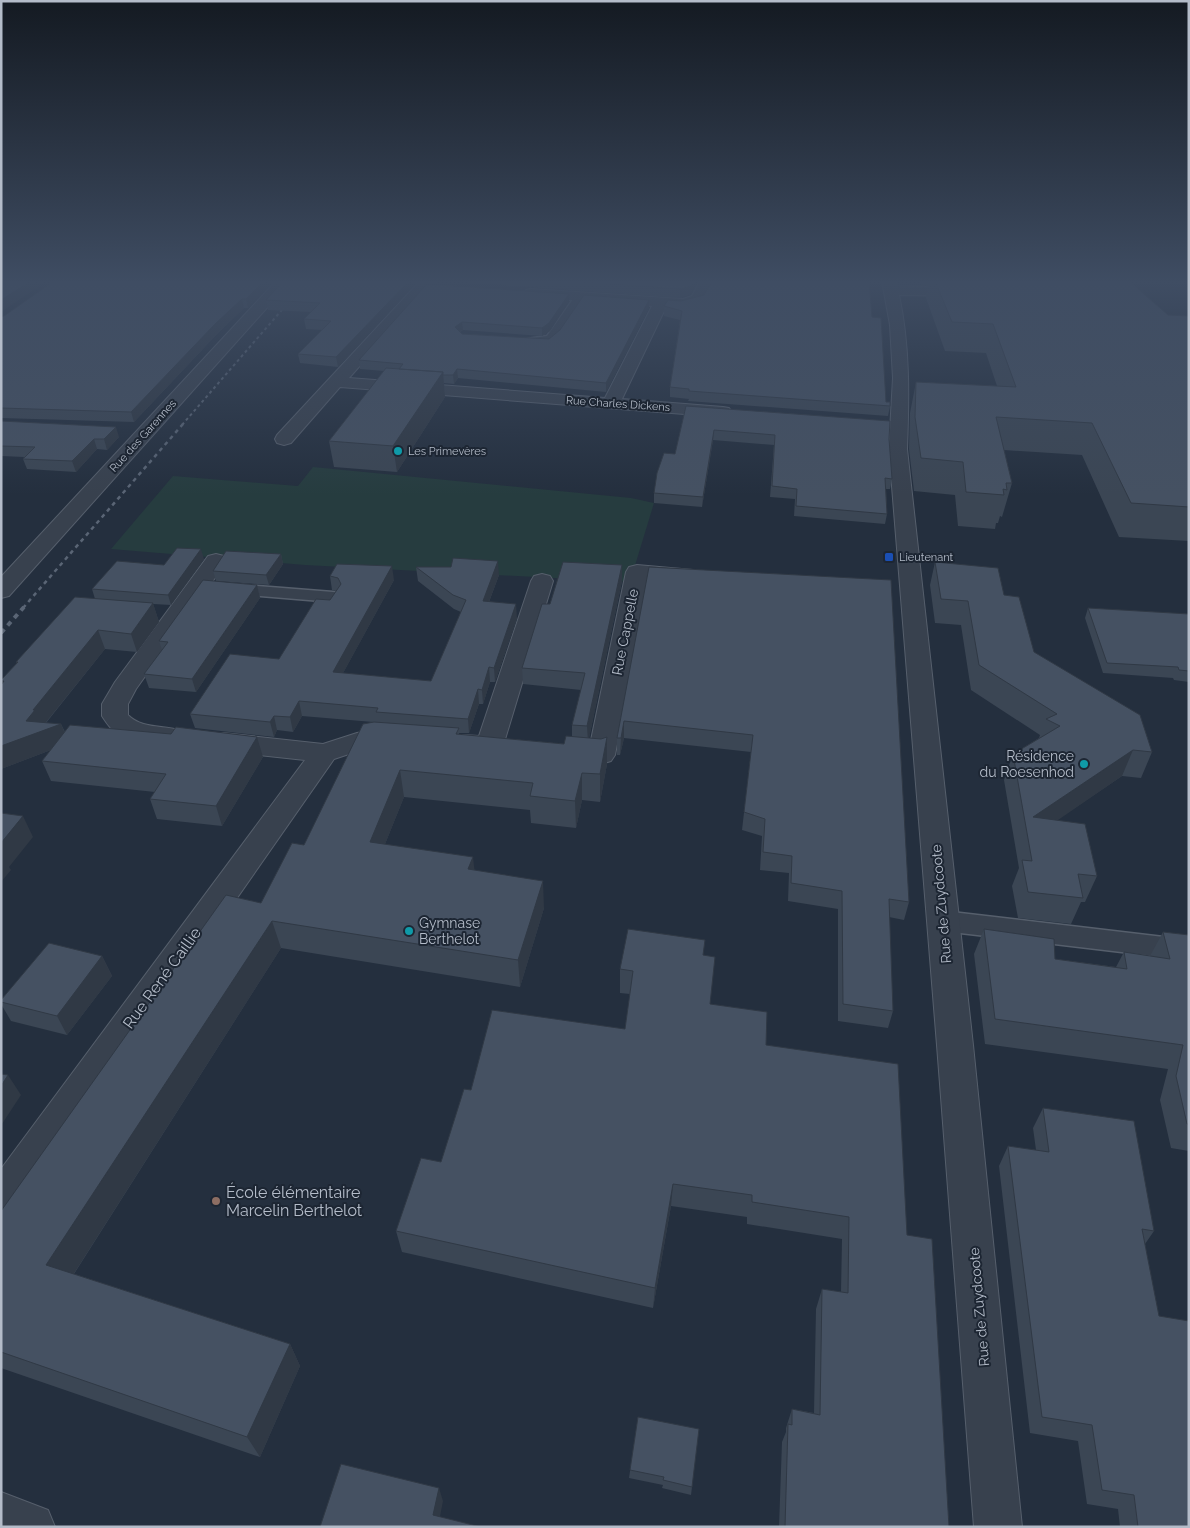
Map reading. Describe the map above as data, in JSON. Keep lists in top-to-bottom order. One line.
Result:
{"streets":{"street":["Rue Charles Dickens","Rue des Garennes","Rue Cappelle","Rue de Zuydcoote","Rue René Caillie"]},"places":{"other":["Les Primevères","Résidence du Roesenhod","Gymnase Berthelot","École élémentaire Marcelin Berthelot"],"transit":["Lieutenant"]}}
